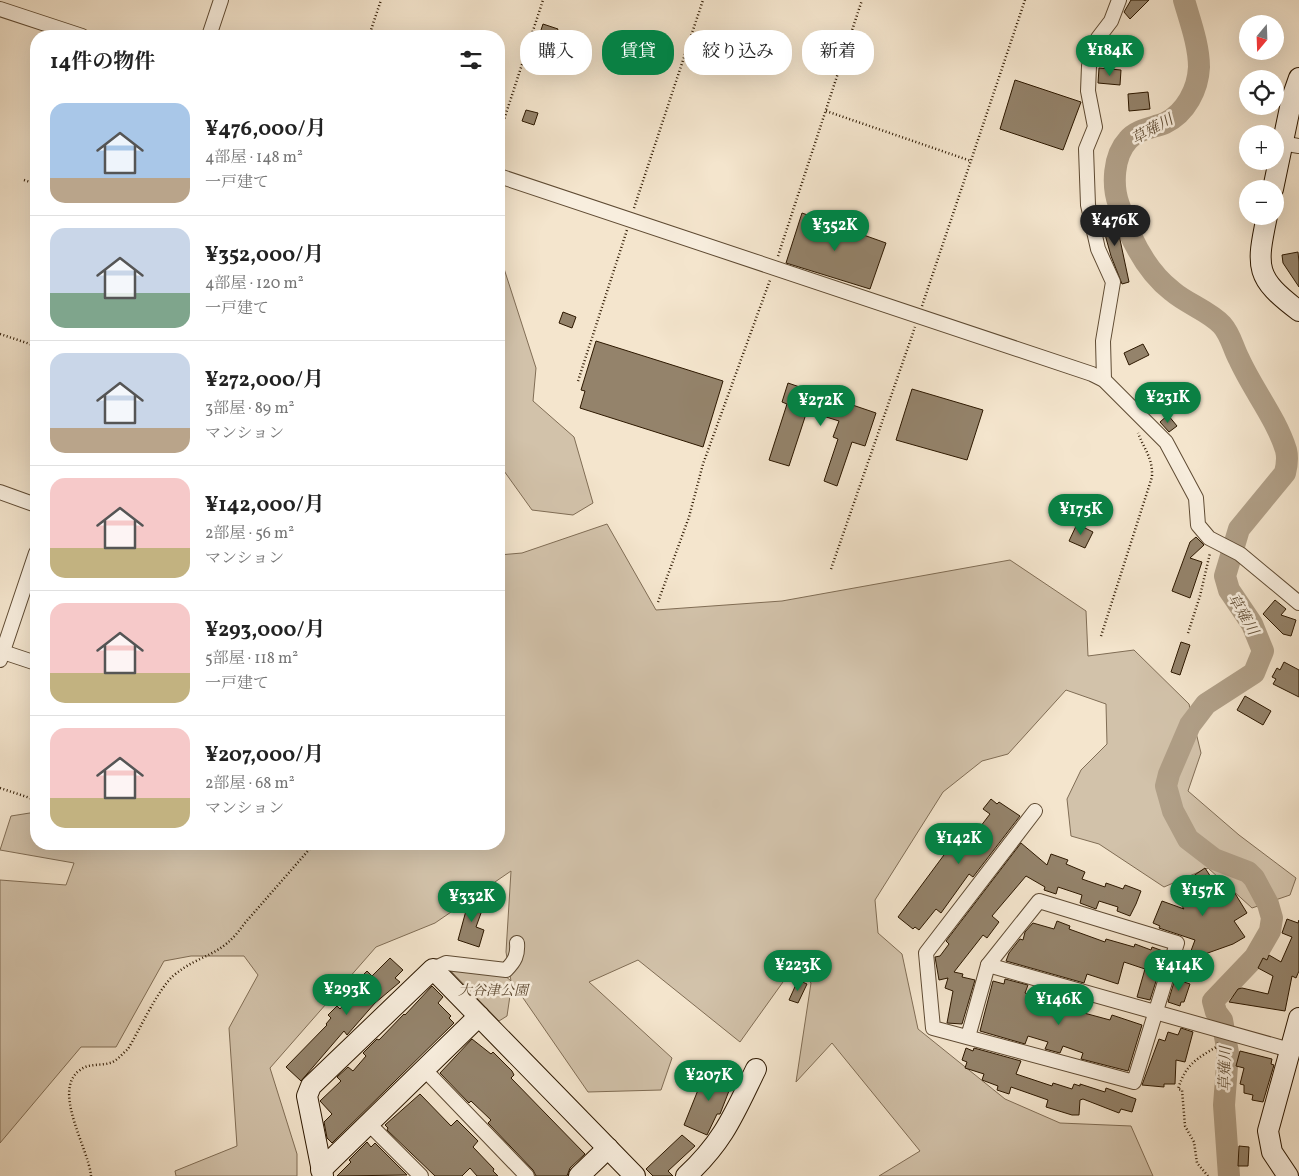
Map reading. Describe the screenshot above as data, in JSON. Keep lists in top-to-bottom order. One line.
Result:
{"water":["草薙川"],"parks":["大谷津公園"],"north":"bottom","page":{"map_buttons":["+","−"],"chip":["購入","賃貸","絞り込み","新着"],"heading":"14件の物件","price":["¥184K","¥476K","¥352K","¥231K","¥272K","¥175K","¥142K","¥157K","¥332K","¥223K","¥414K","¥293K","¥146K","¥207K"],"list":[{"name":"¥476,000/月","note":"4部屋 · 148 m² · 一戸建て"},{"name":"¥352,000/月","note":"4部屋 · 120 m² · 一戸建て"},{"name":"¥272,000/月","note":"3部屋 · 89 m² · マンション"},{"name":"¥142,000/月","note":"2部屋 · 56 m² · マンション"},{"name":"¥293,000/月","note":"5部屋 · 118 m² · 一戸建て"},{"name":"¥207,000/月","note":"2部屋 · 68 m² · マンション"}]}}
